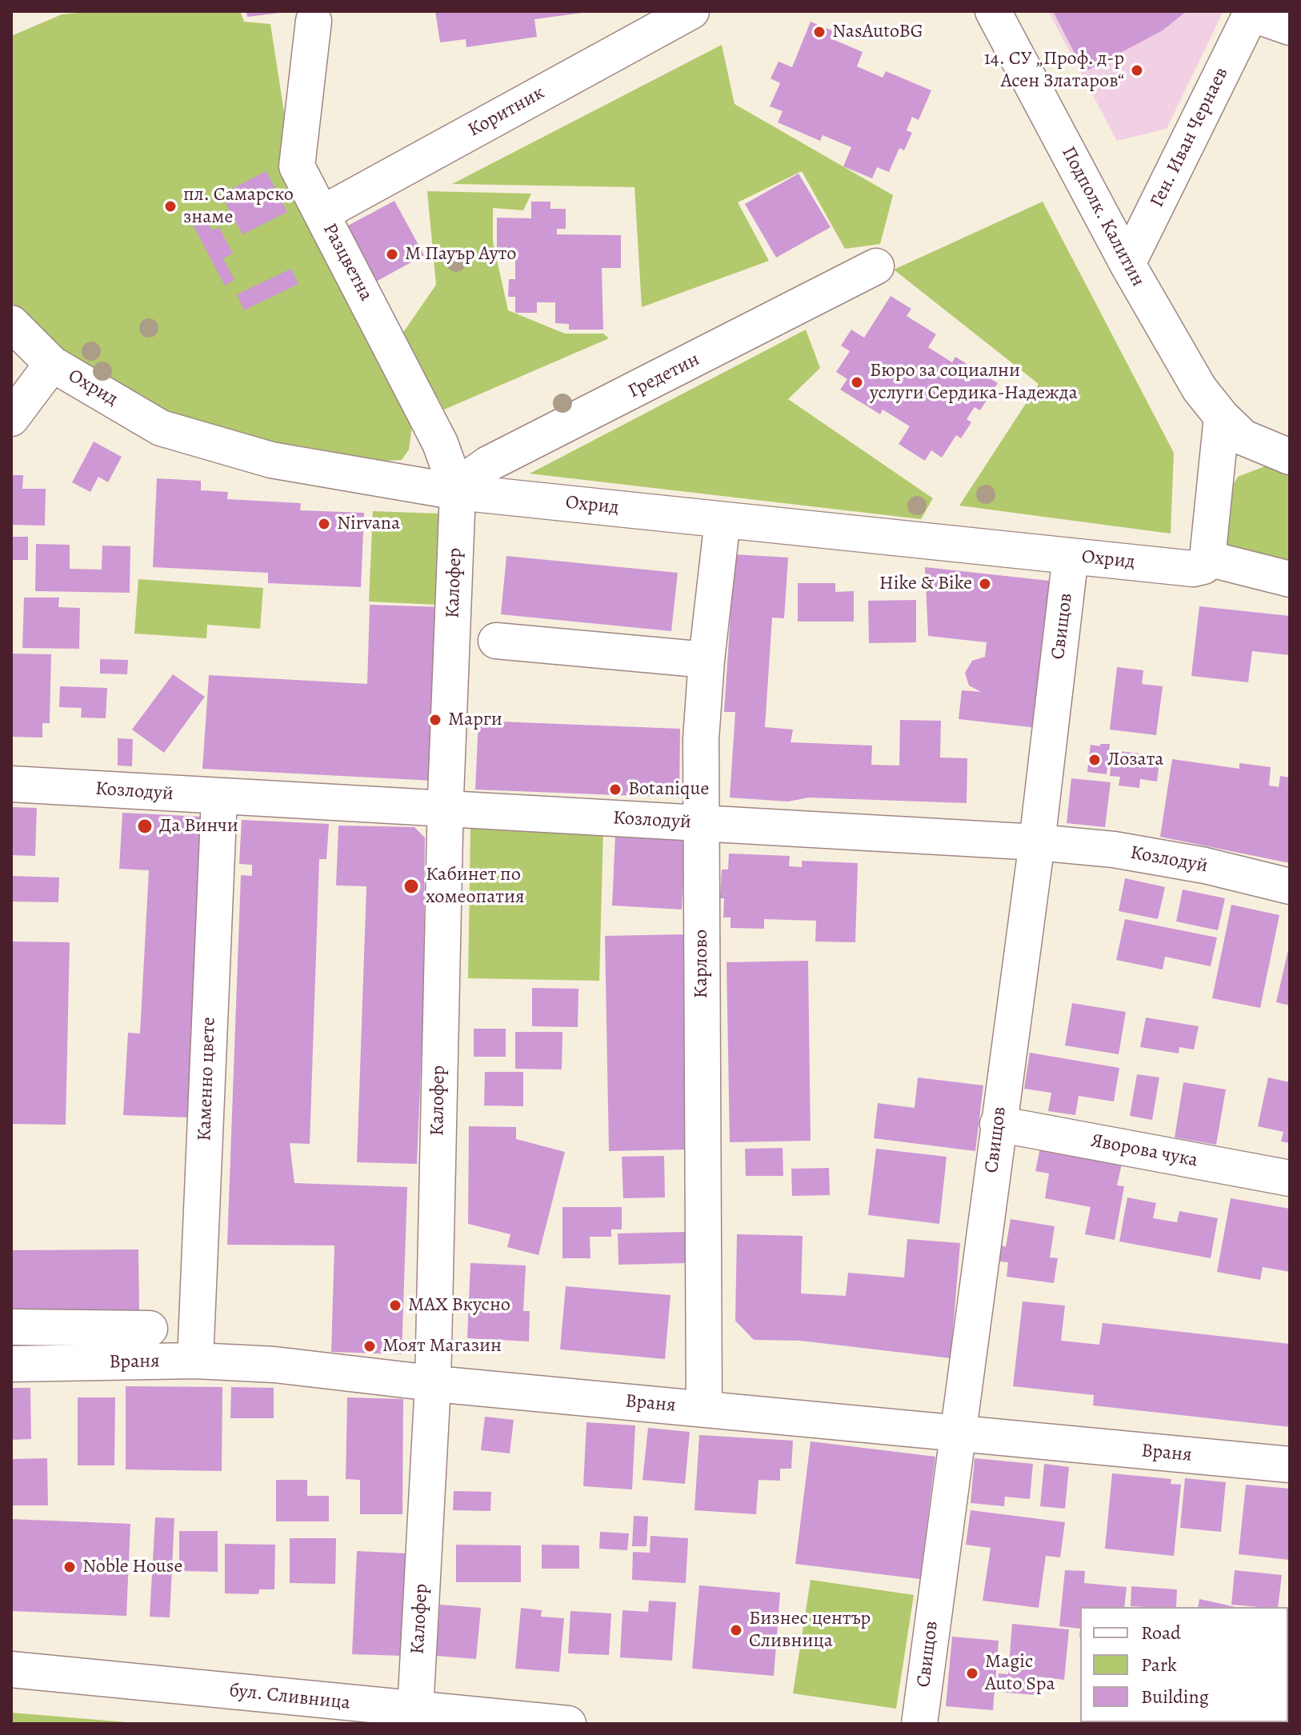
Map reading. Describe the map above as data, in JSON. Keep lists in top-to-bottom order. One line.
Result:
{"streets":{"street":["Коритник","Ген. Иван Чернаев","Подполк. Калитин","Разцветна","Гредетин","Охрид","Калофер","Свищов","Козлодуй","Карлово","Каменно цвете","Яворова чука","Враня","бул. Сливница"]},"crossings":[["Коритник","Разцветна"],["Ген. Иван Чернаев","Подполк. Калитин"],["Разцветна","Гредетин"],["Разцветна","Охрид"],["Разцветна","Калофер"],["Гредетин","Охрид"],["Гредетин","Калофер"],["Охрид","Калофер"],["Охрид","Свищов"],["Охрид","Карлово"],["Калофер","Козлодуй"],["Калофер","Враня"],["Калофер","бул. Сливница"],["Свищов","Козлодуй"],["Свищов","Яворова чука"],["Свищов","Враня"],["Козлодуй","Карлово"],["Козлодуй","Каменно цвете"],["Карлово","Враня"],["Каменно цвете","Враня"]],"places":["NasAutoBG","14. СУ „Проф. д-р Асен Златаров“","пл. Самарско знаме","М Пауър Ауто","Бюро за социални услуги Сердика-Надежда","Nirvana","Hike & Bike","Марги","Лозата","Botanique","Да Винчи","Кабинет по хомеопатия","MAX Вкусно","Моят Магазин","Noble House","Бизнес център Сливница","Magic Auto Spa"],"legend":["Road","Park","Building"]}
